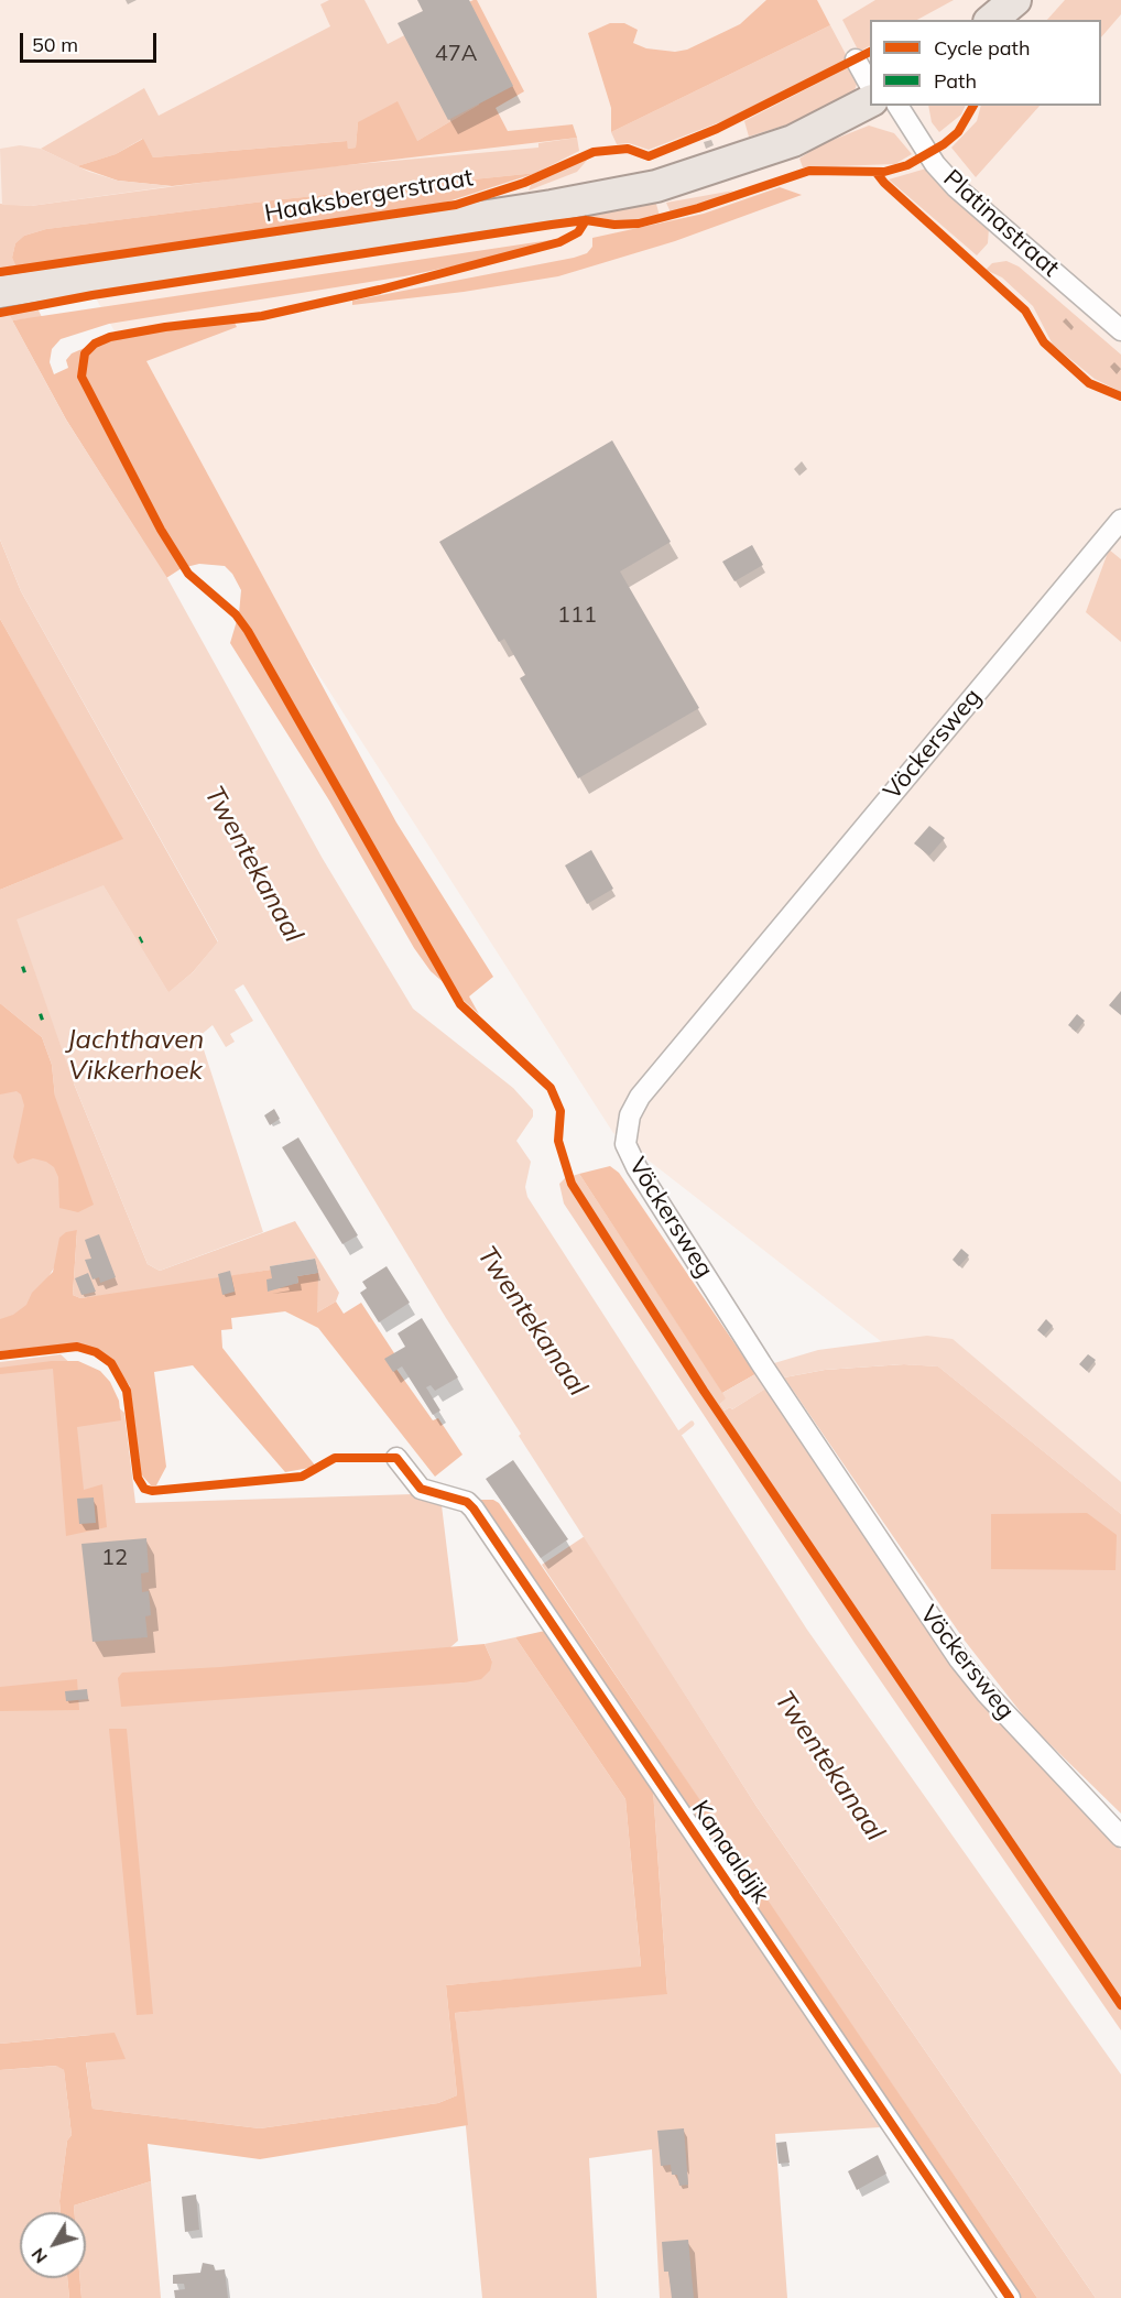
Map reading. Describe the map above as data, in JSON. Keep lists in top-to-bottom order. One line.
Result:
{"streets":{"main road":["Haaksbergerstraat"],"street":["Platinastraat","Vöckersweg","Kanaaldijk"]},"water":["Twentekanaal","Jachthaven Vikkerhoek"],"house_numbers":["47A","111","12"],"legend":["Cycle path","Path"],"scale_bar":"50 m","north":"bottom left"}
